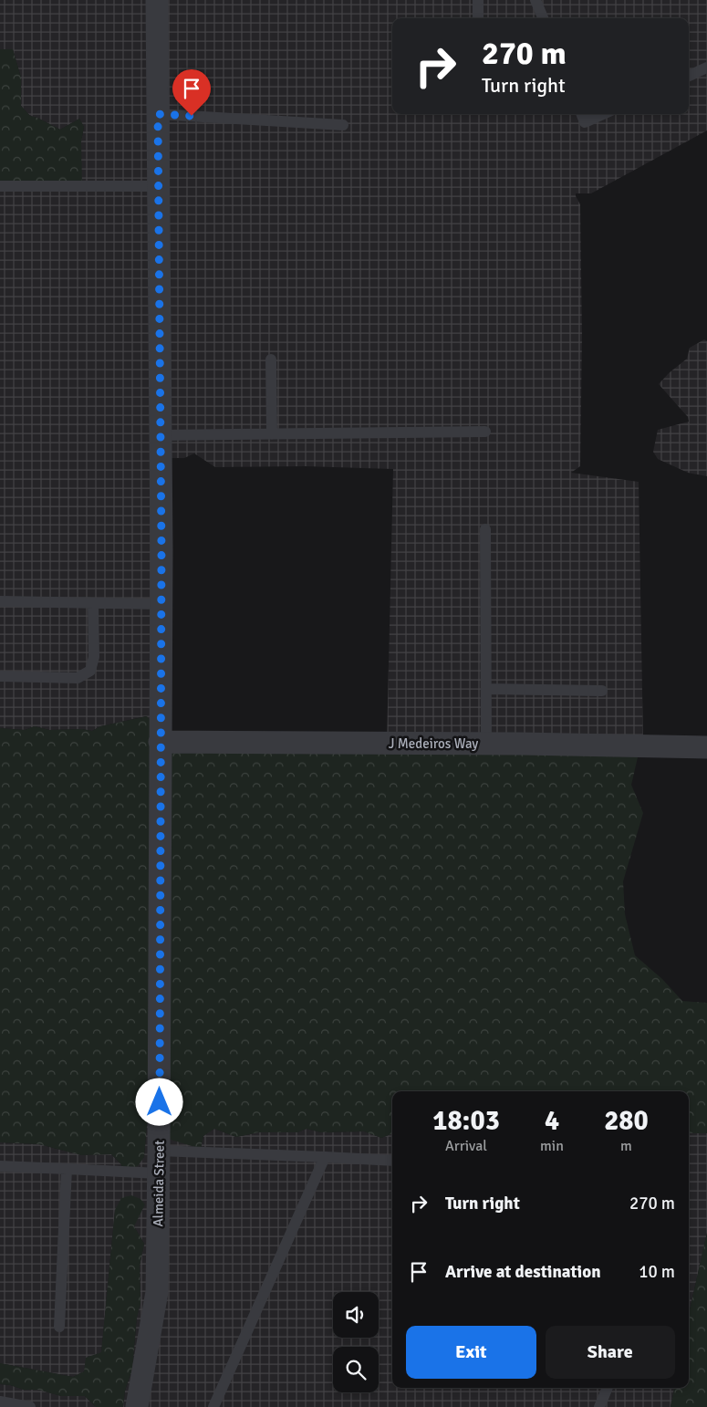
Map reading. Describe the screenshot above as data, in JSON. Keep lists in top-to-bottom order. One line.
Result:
{"streets":{"street":["J Medeiros Way","Almeida Street"]},"crossings":[["J Medeiros Way","Almeida Street"]],"page":{"turn":["270 m","Turn right"],"eta":["18:03","Arrival","4","min","280","m"],"list":[{"name":"Turn right","value":"270 m"},{"name":"Arrive at destination","value":"10 m"}],"buttons":["Exit","Share"]}}
